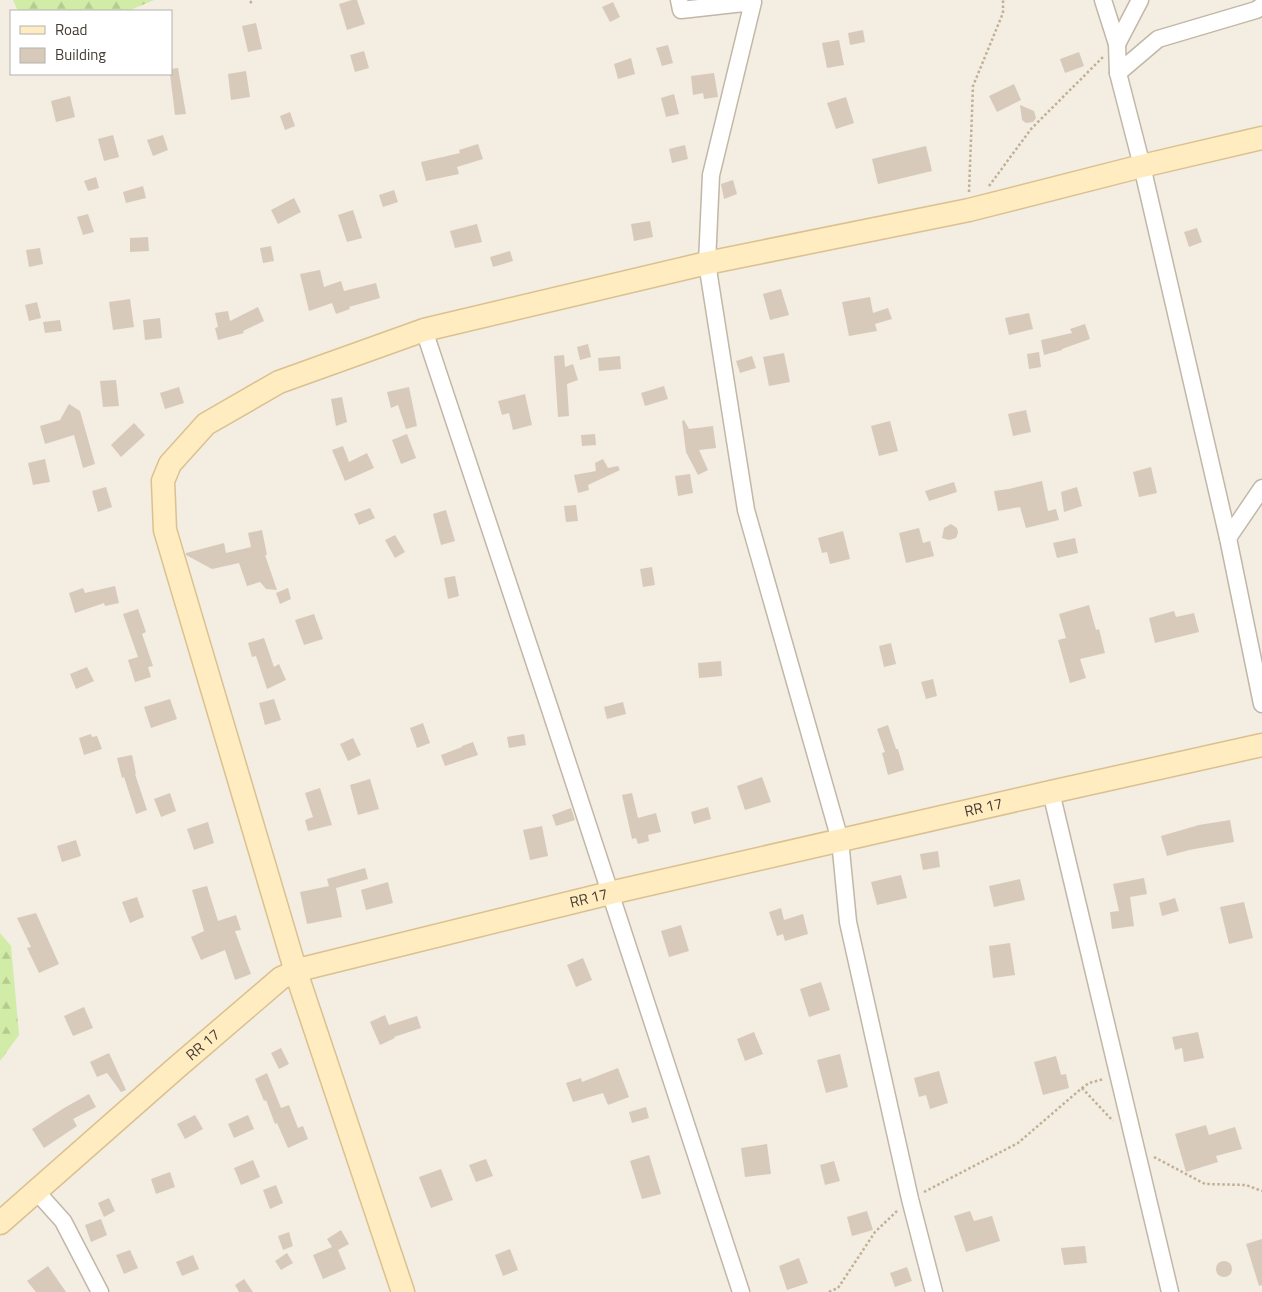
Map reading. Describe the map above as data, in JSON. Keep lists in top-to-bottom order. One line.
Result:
{"streets":{"street":["RR 17"]},"legend":["Road","Building"]}
